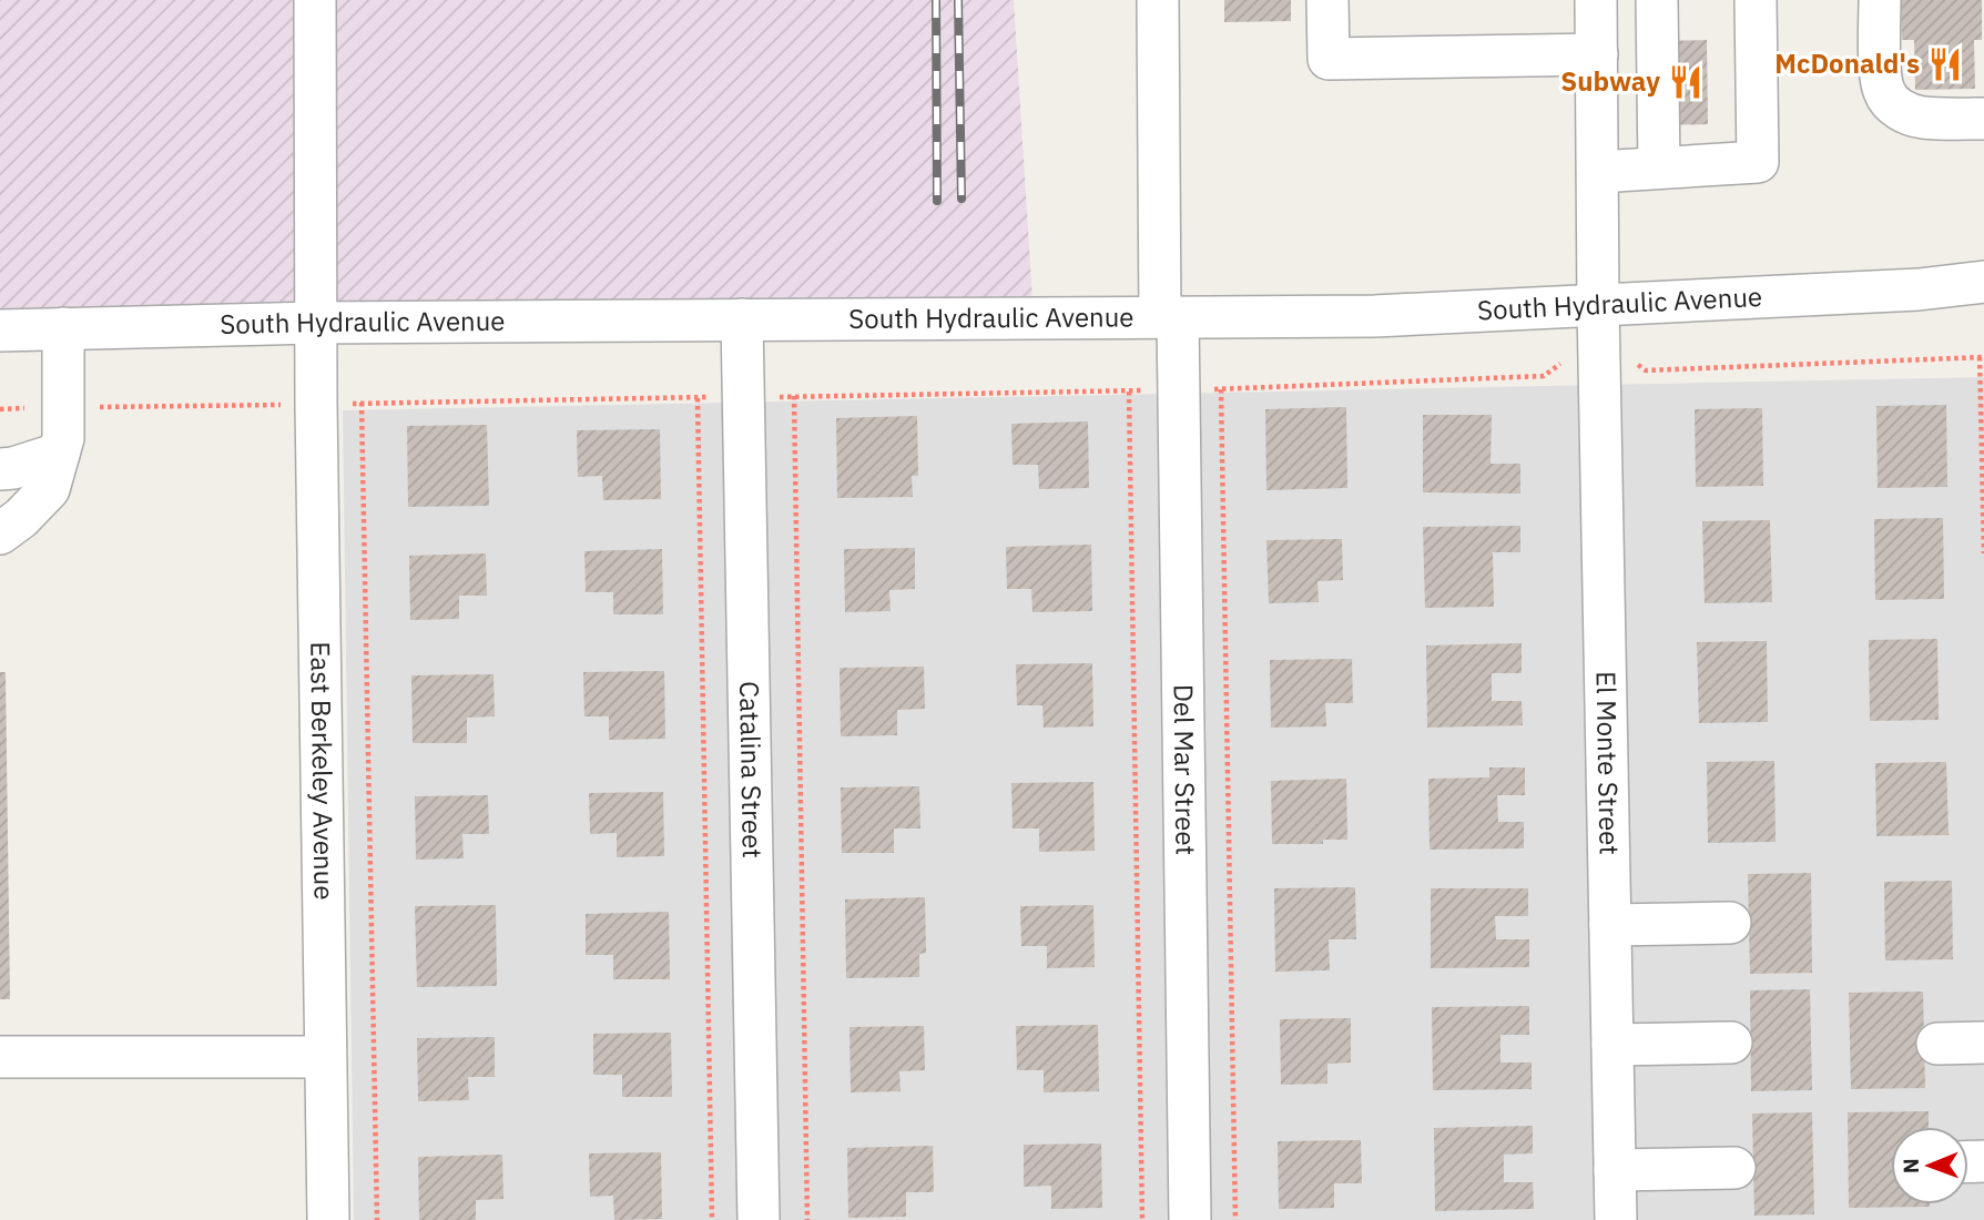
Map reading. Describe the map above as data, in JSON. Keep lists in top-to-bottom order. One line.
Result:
{"streets":{"street":["South Hydraulic Avenue","El Monte Street","Del Mar Street","Catalina Street","East Berkeley Avenue"]},"crossings":[["South Hydraulic Avenue","El Monte Street"],["South Hydraulic Avenue","Del Mar Street"],["South Hydraulic Avenue","Catalina Street"],["South Hydraulic Avenue","East Berkeley Avenue"]],"places":{"restaurant":["McDonald's","Subway"]},"north":"left"}
